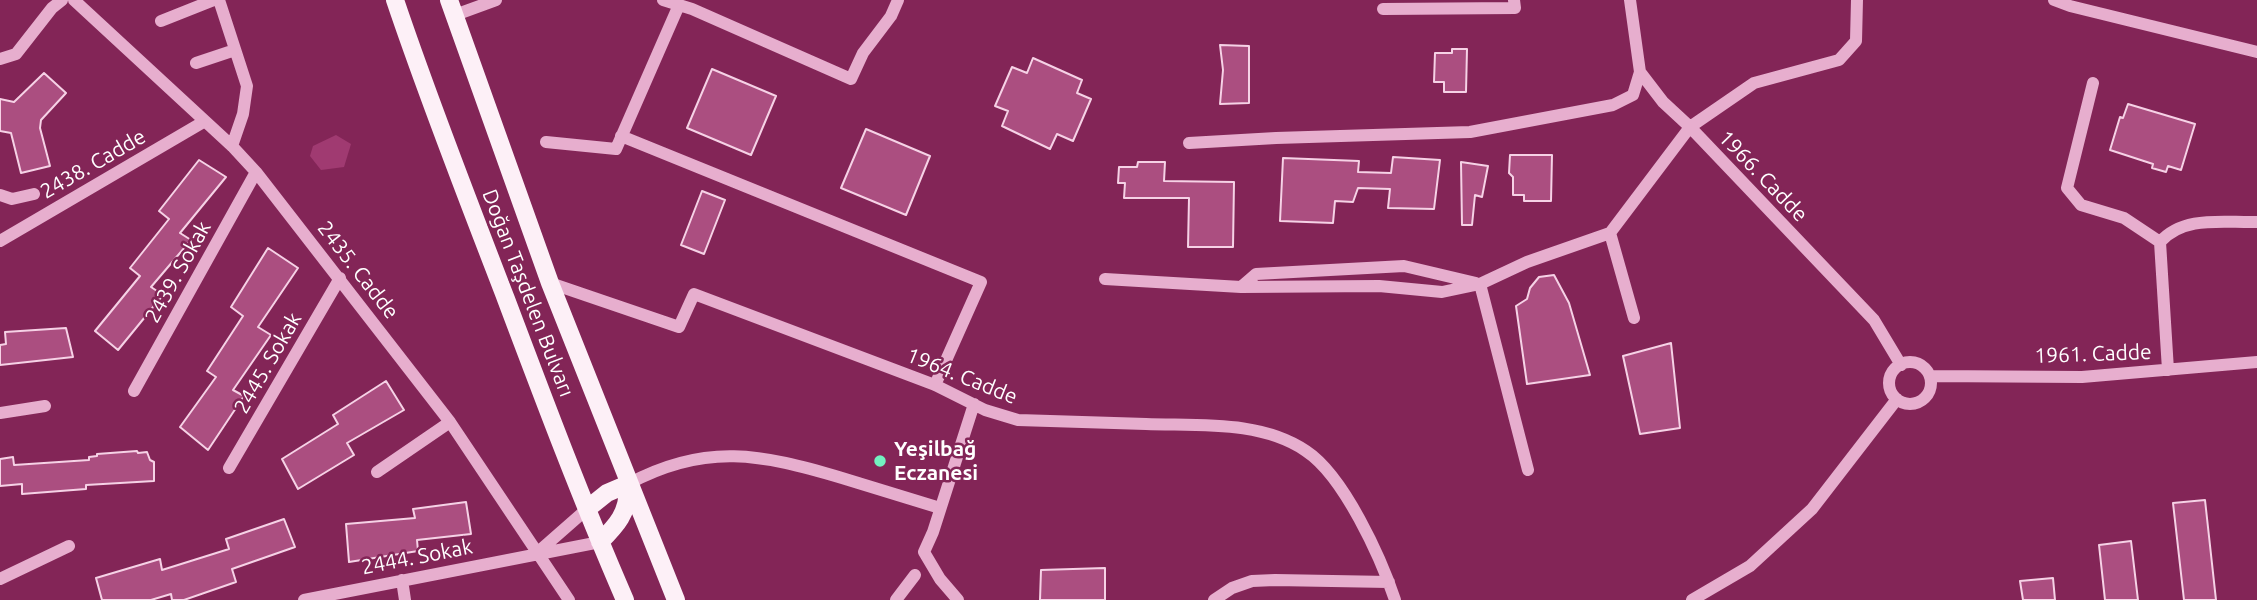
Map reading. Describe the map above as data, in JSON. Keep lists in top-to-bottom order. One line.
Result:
{"streets":{"main road":["Doğan Taşdelen Bulvarı"],"street":["2438. Cadde","1966. Cadde","2435. Cadde","2439. Sokak","1961. Cadde","2445. Sokak","1964. Cadde","2444. Sokak"]},"crossings":[["2438. Cadde","2435. Cadde"],["1966. Cadde","1961. Cadde"],["2435. Cadde","2439. Sokak"],["2435. Cadde","2445. Sokak"],["2435. Cadde","2444. Sokak"],["Doğan Taşdelen Bulvarı","1964. Cadde"],["Doğan Taşdelen Bulvarı","2444. Sokak"]],"places":["Yeşilbağ Eczanesi"]}
